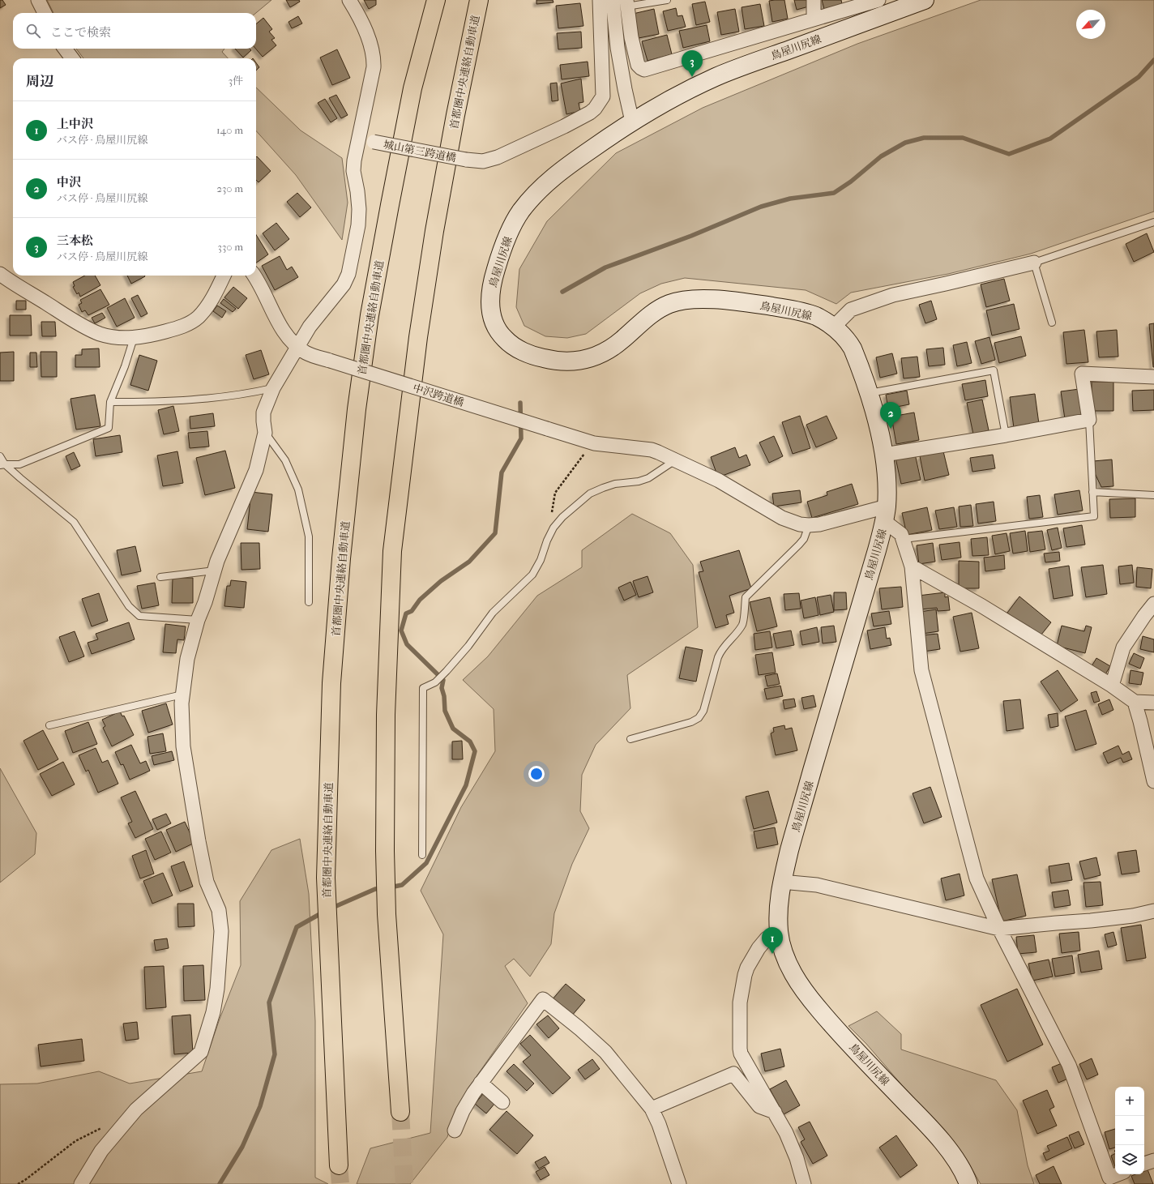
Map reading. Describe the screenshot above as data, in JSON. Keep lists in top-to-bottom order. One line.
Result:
{"streets":{"highway":["首都圏中央連絡自動車道"],"main road":["鳥屋川尻線"],"street":["城山第三跨道橋","中沢跨道橋"]},"north":"bottom left","page":{"search":"ここで検索","pins":["3","2","1"],"heading":["周辺","3件"],"list":[{"mark":"1","name":"上中沢","note":"バス停 · 鳥屋川尻線","value":"140 m"},{"mark":"2","name":"中沢","note":"バス停 · 鳥屋川尻線","value":"230 m"},{"mark":"3","name":"三本松","note":"バス停 · 鳥屋川尻線","value":"330 m"}],"map_buttons":["+","−"]}}
